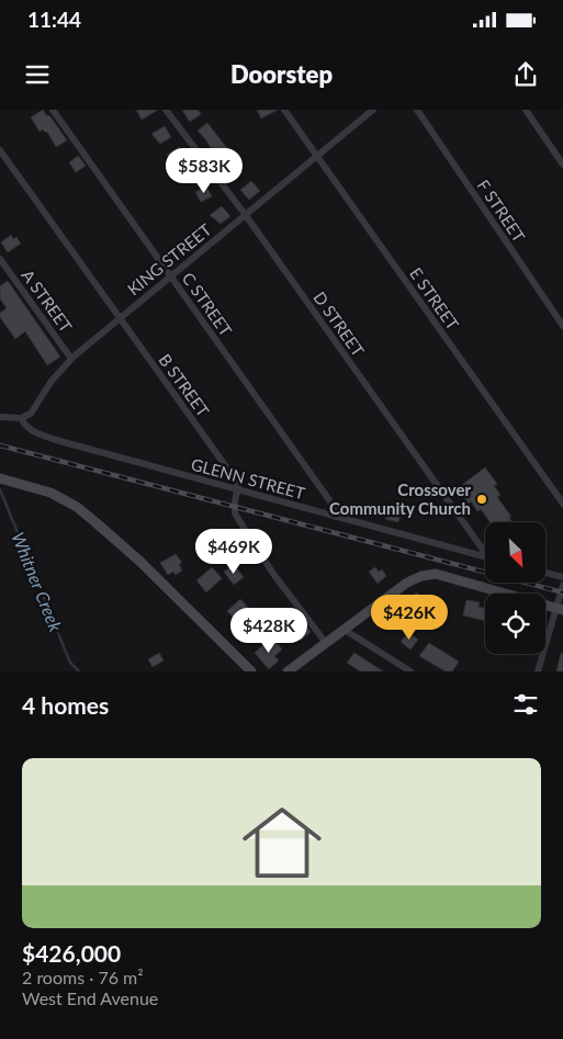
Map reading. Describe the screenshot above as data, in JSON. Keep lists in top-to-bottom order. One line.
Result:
{"streets":{"street":["F STREET","KING STREET","E STREET","A STREET","C STREET","D STREET","B STREET","GLENN STREET"]},"crossings":[["KING STREET","E STREET"],["KING STREET","A STREET"],["KING STREET","C STREET"],["KING STREET","D STREET"],["KING STREET","B STREET"],["KING STREET","GLENN STREET"],["C STREET","GLENN STREET"],["D STREET","GLENN STREET"],["B STREET","GLENN STREET"]],"water":["Whitner Creek"],"places":["Crossover Community Church"],"north":"bottom right","page":{"status":"11:44","header":"Doorstep","price":["$583K","$469K","$426K","$428K"],"heading":"4 homes","list":[{"name":"$426,000","note":"2 rooms · 76 m² · West End Avenue"}]}}
